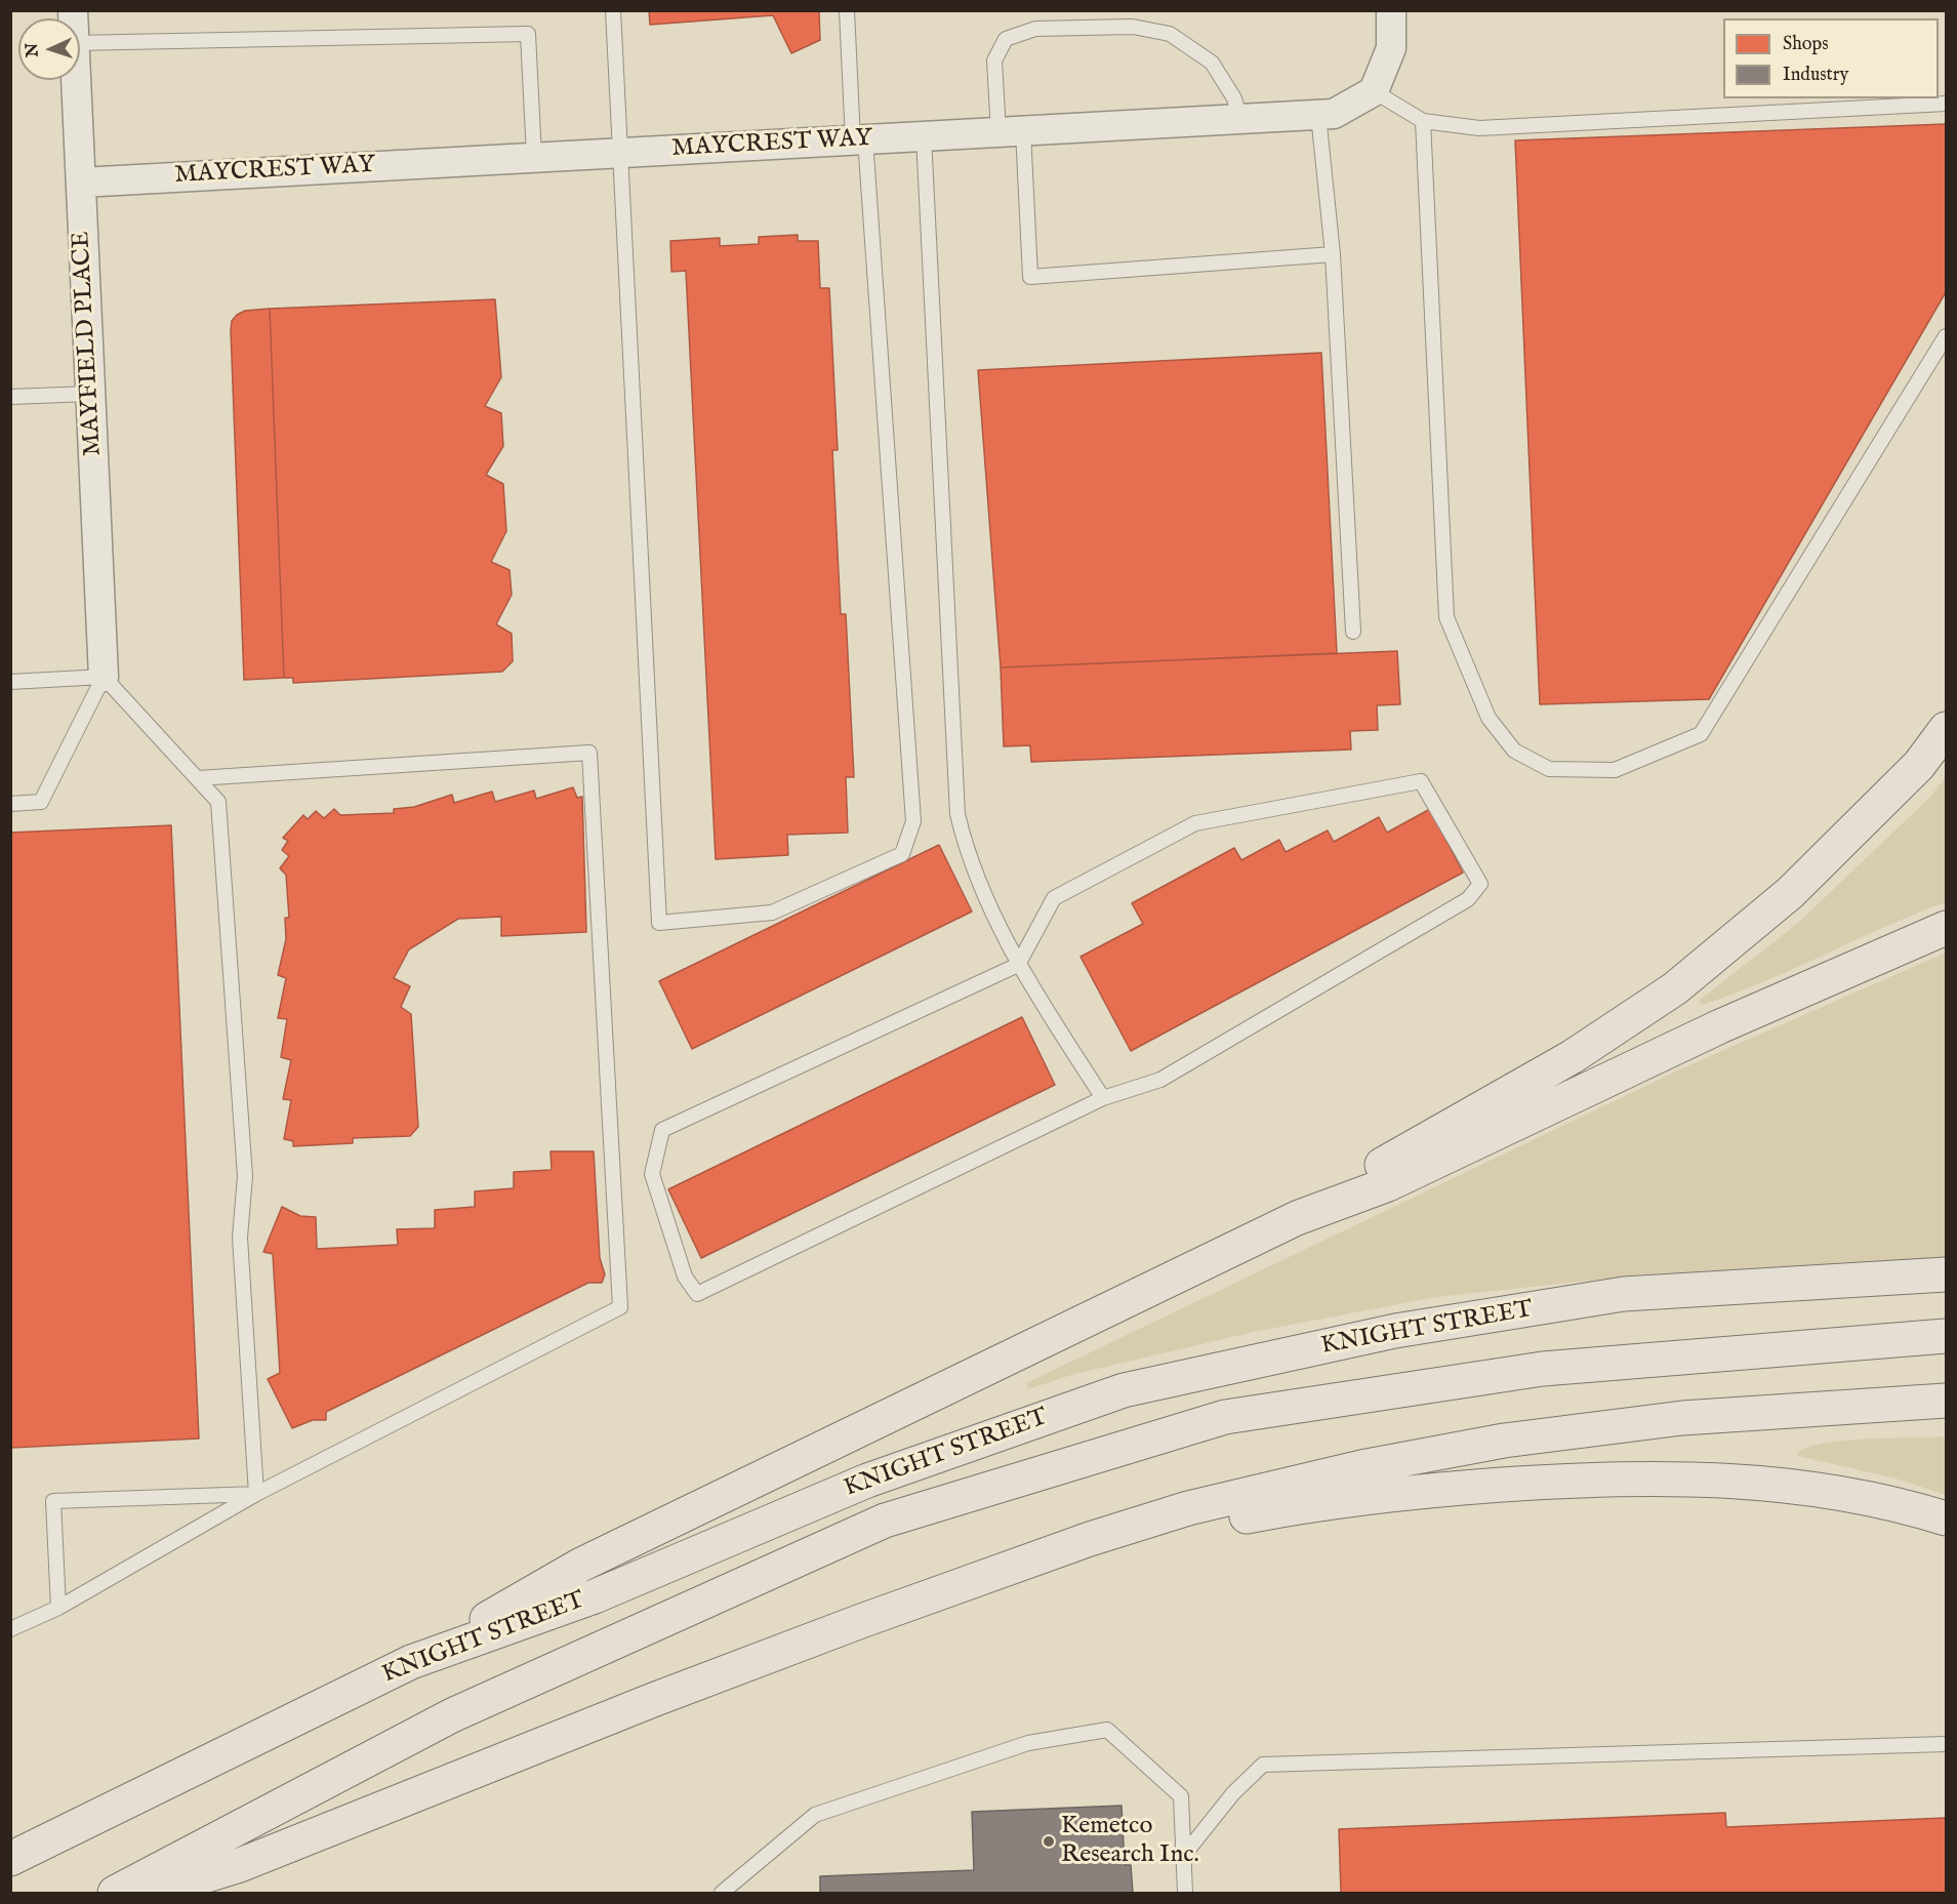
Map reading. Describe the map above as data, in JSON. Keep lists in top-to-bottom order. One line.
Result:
{"streets":{"highway":["KNIGHT STREET"],"street":["MAYCREST WAY","MAYFIELD PLACE"]},"crossings":[["MAYCREST WAY","MAYFIELD PLACE"]],"places":["Kemetco Research Inc."],"legend":["Shops","Industry"],"north":"left"}
